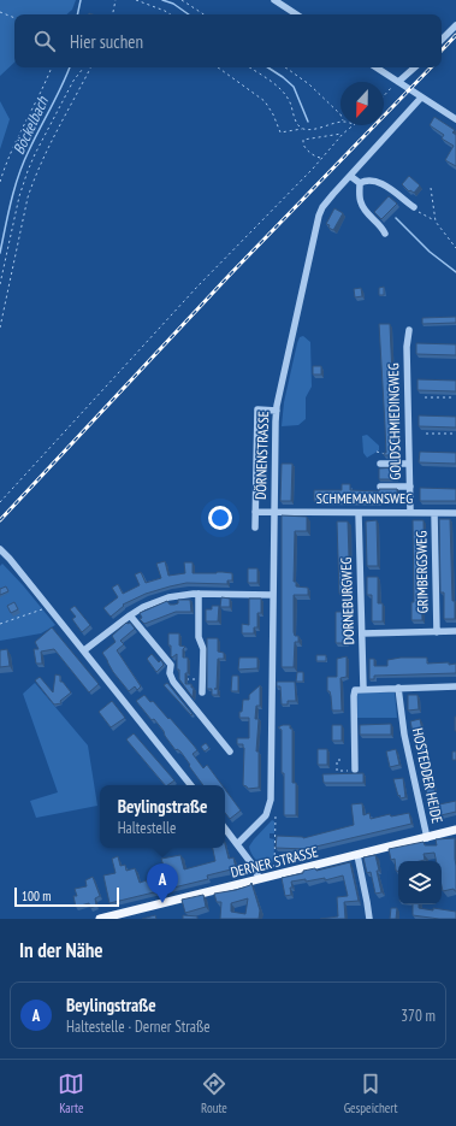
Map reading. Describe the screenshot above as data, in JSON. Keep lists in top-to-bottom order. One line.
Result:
{"streets":{"main road":["DERNER STRASSE"],"street":["GOLDSCHMIEDINGWEG","DÖRNENSTRASSE","SCHMEMANNSWEG","GRIMBERGSWEG","DORNEBURGWEG","HOSTEDDER HEIDE"]},"crossings":[["GOLDSCHMIEDINGWEG","SCHMEMANNSWEG"],["DÖRNENSTRASSE","SCHMEMANNSWEG"],["SCHMEMANNSWEG","GRIMBERGSWEG"],["SCHMEMANNSWEG","DORNEBURGWEG"],["HOSTEDDER HEIDE","DERNER STRASSE"]],"water":["Böckelbach"],"scale_bar":"100 m","north":"bottom","page":{"search":"Hier suchen","popup":["Beylingstraße","Haltestelle"],"pins":"A","scale":"100 m","heading":"In der Nähe","list":[{"mark":"A","name":"Beylingstraße","note":"Haltestelle · Derner Straße","value":"370 m"}],"nav":["Karte","Route","Gespeichert"]}}
